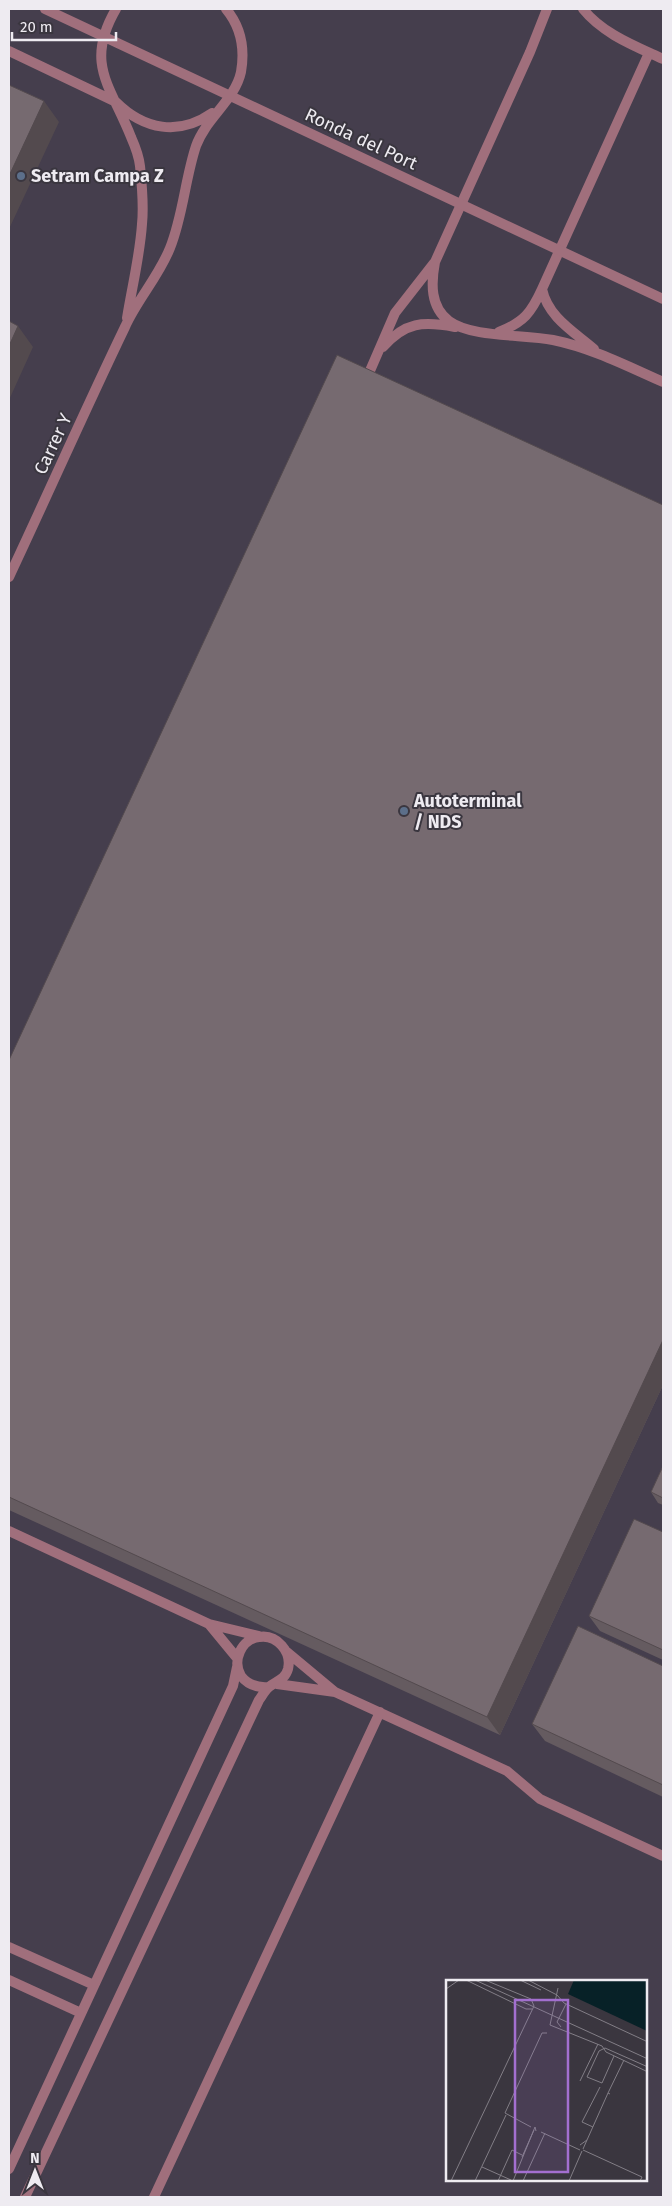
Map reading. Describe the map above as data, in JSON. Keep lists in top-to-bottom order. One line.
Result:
{"streets":{"street":["Ronda del Port","Carrer Y"]},"places":["Setram Campa Z","Autoterminal / NDS"],"scale_bar":"20 m","north":"top"}
